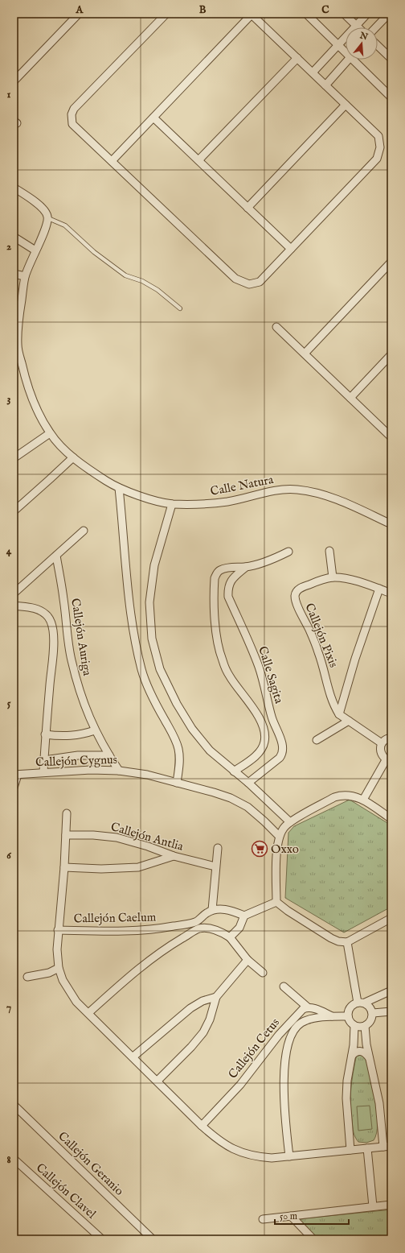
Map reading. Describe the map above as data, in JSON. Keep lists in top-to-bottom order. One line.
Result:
{"streets":{"street":["Calle Natura","Callejón Pixis","Callejón Auriga","Calle Sagita","Callejón Cygnus","Callejón Antlia","Callejón Caelum","Callejón Cetus","Callejón Geranio","Callejón Clavel"]},"crossings":[["Callejón Auriga","Callejón Cygnus"],["Callejón Caelum","Callejón Cetus"]],"places":{"supermarket":["Oxxo"]},"scale_bar":"50 m","north":"top","grid":{"columns":["A","B","C"],"rows":["1","2","3","4","5","6","7","8"]}}
